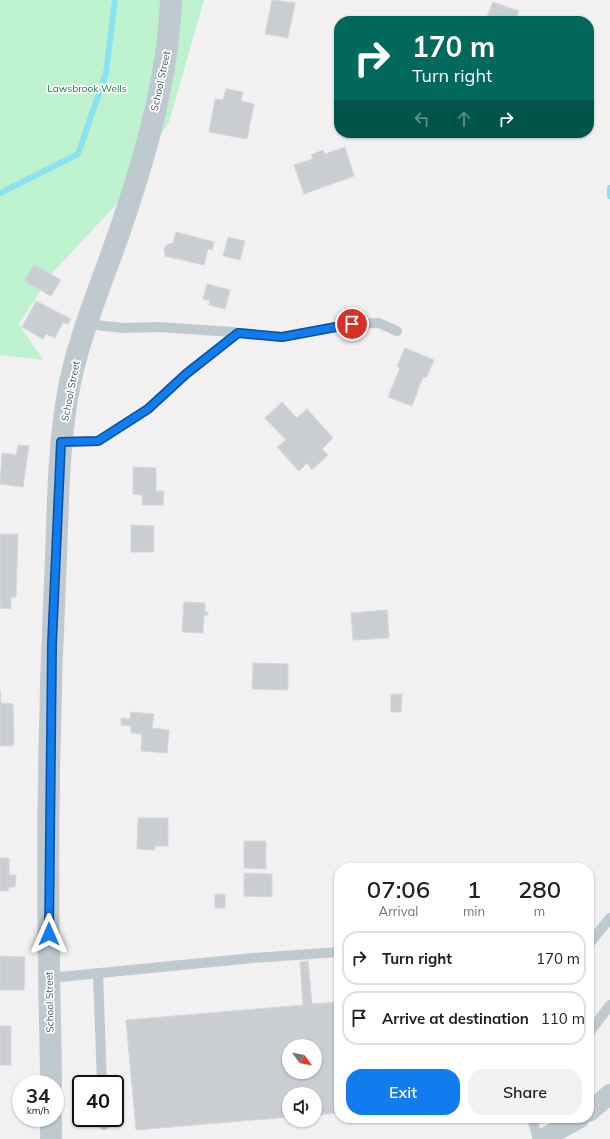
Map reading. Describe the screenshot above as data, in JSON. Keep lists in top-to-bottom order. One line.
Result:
{"streets":{"street":["School Street"]},"parks":["Lawsbrook Wells"],"north":"bottom right","page":{"turn":["170 m","Turn right"],"eta":["07:06","Arrival","1","min","280","m"],"list":[{"name":"Turn right","value":"170 m"},{"name":"Arrive at destination","value":"110 m"}],"buttons":["Exit","Share"],"speed":"34 km/h","limit":"40"}}
